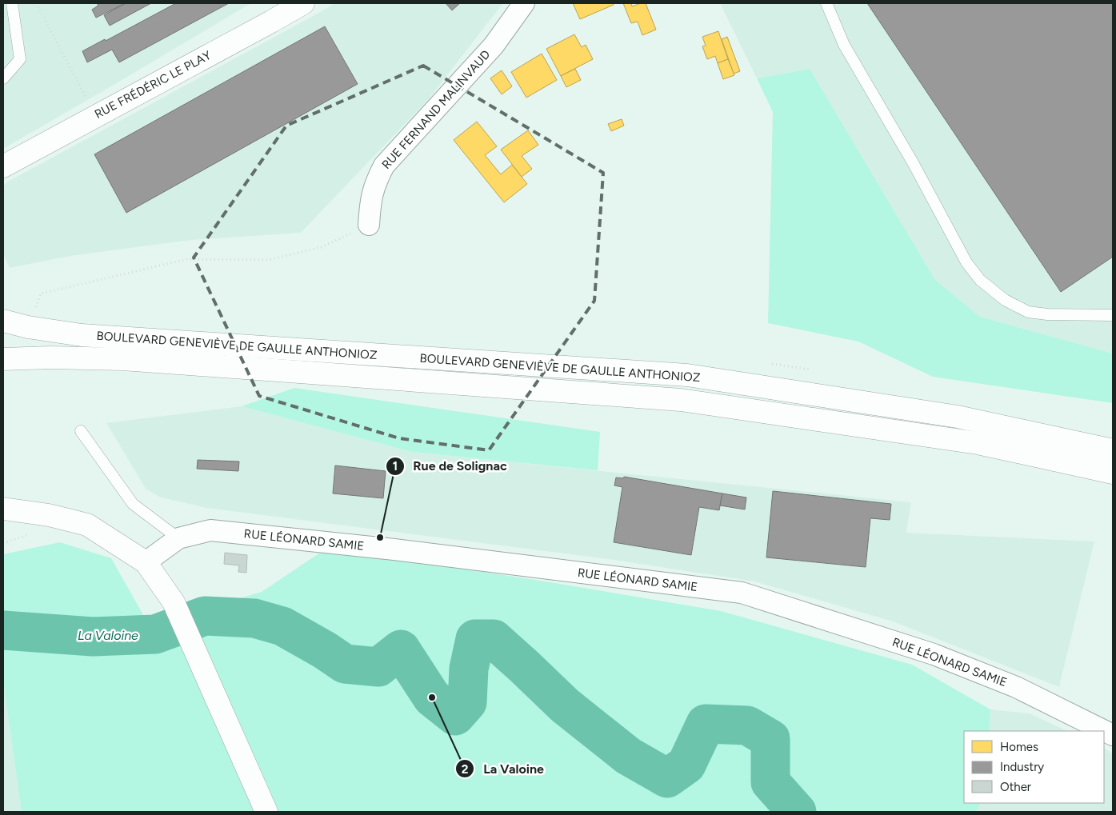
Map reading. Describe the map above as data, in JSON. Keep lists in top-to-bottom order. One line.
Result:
{"streets":{"main road":["RUE FRÉDÉRIC LE PLAY","BOULEVARD GENEVIÈVE DE GAULLE ANTHONIOZ"],"street":["RUE FERNAND MALINVAUD","RUE LÉONARD SAMIE"]},"water":["La Valoine"],"places":["Rue de Solignac","La Valoine"],"legend":["Homes","Industry","Other"]}
